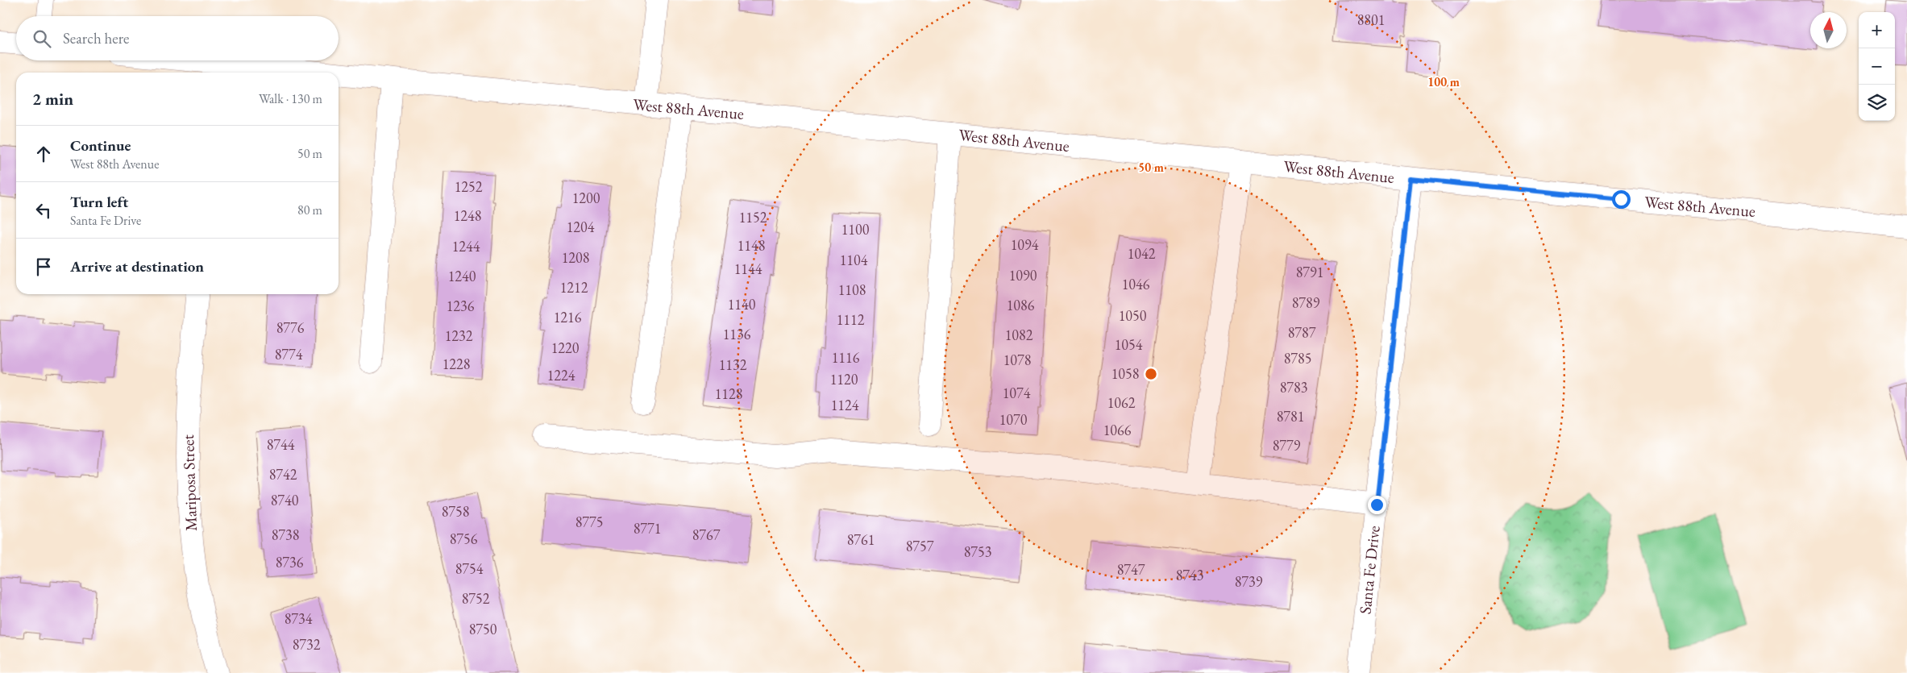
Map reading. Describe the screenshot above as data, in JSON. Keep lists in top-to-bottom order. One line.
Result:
{"streets":{"street":["West 88th Avenue","Mariposa Street","Santa Fe Drive"]},"crossings":[["West 88th Avenue","Santa Fe Drive"]],"house_numbers":["8801","1252","1200","1248","1152","1204","1100","1094","1148","1244","1042","1208","1104","1144","8791","1090","1240","1046","1212","1108","8789","1140","1086","1236","1050","1216","1112","8776","8787","1136","1082","1232","1054","1220","8774","1116","8785","1078","1228","1132","1058","1224","1120","8783","1074","1128","1062","1124","8781","1070","1066","8744","8779","8742","8740","8758","8775","8771","8738","8767","8756","8761","8757","8753","8736","8754","8747","8743","8739","8752","8734","8750","8732"],"north":"top","page":{"map_buttons":["+","−"],"search":"Search here","heading":["2 min","Walk · 130 m"],"list":[["Continue","West 88th Avenue","50 m"],["Turn left","Santa Fe Drive","80 m"],"Arrive at destination"]},"rings":["100 m","50 m"]}
